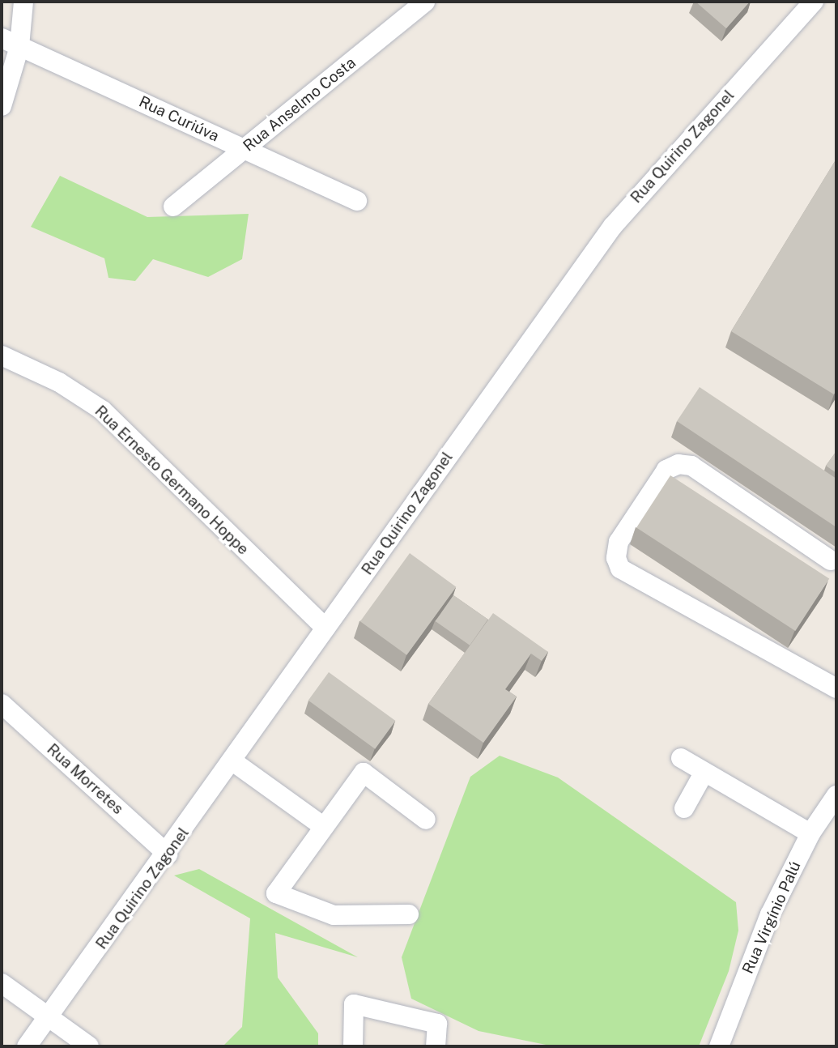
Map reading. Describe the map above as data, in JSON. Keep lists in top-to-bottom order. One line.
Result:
{"streets":{"street":["Rua Anselmo Costa","Rua Curiúva","Rua Quirino Zagonel","Rua Ernesto Germano Hoppe","Rua Morretes","Rua Virgínio Palú"]},"crossings":[["Rua Anselmo Costa","Rua Curiúva"],["Rua Quirino Zagonel","Rua Ernesto Germano Hoppe"],["Rua Quirino Zagonel","Rua Morretes"]]}
